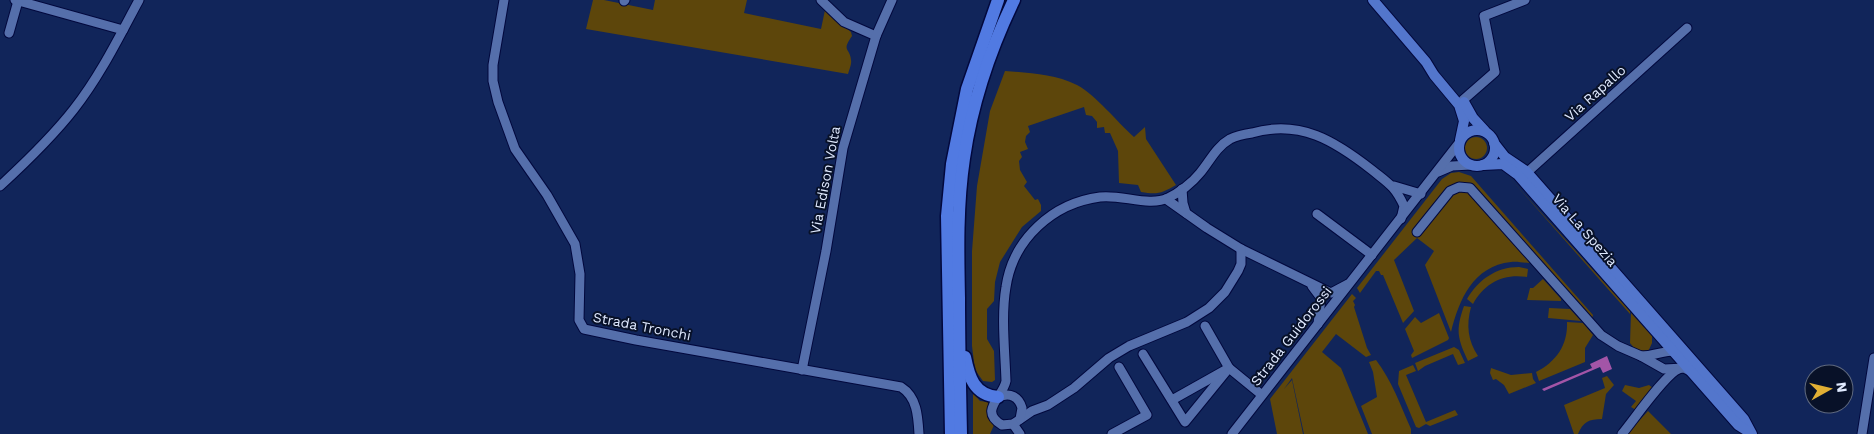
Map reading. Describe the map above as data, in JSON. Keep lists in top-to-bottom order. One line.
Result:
{"streets":{"main road":["Via La Spezia"],"street":["Via Rapallo","Via Edison Volta","Strada Tronchi","Strada Guidorossi"]},"crossings":[["Via Rapallo","Via La Spezia"],["Via Edison Volta","Strada Tronchi"],["Via La Spezia","Strada Guidorossi"]],"north":"right"}
